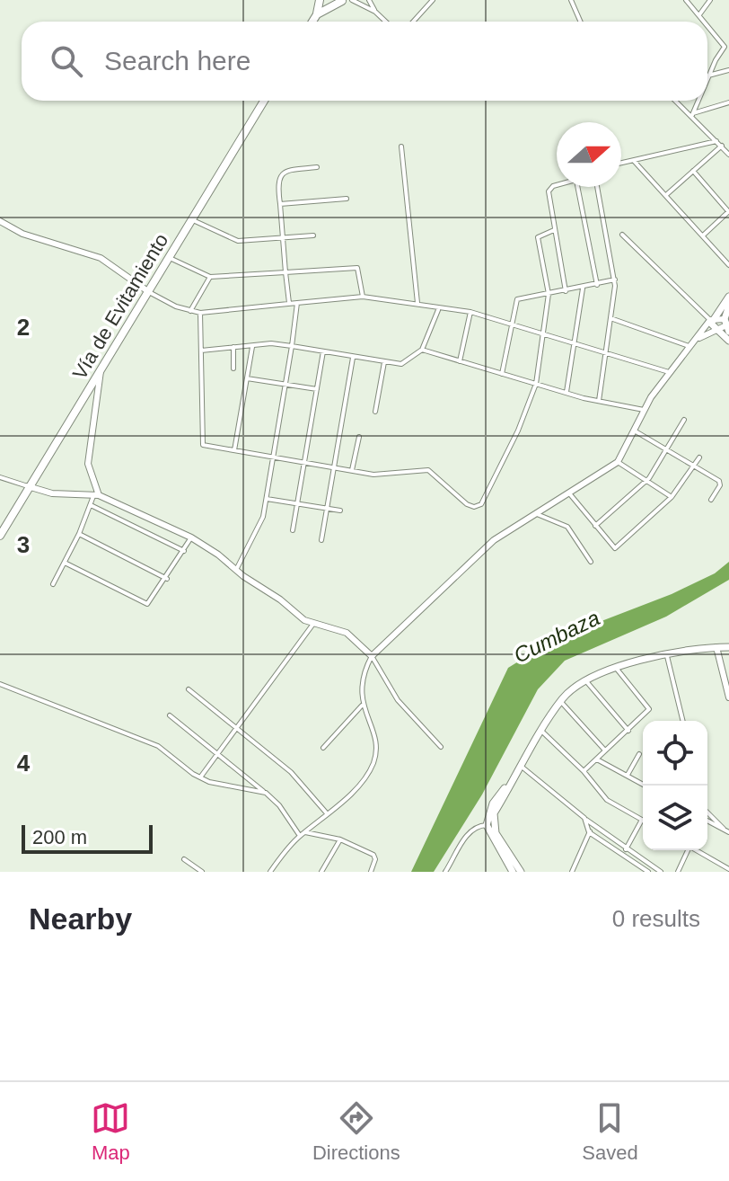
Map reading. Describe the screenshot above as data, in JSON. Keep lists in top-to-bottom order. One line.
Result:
{"streets":{"highway":["Vía de Evitamiento"]},"water":["Cumbaza"],"scale_bar":"200 m","north":"right","page":{"search":"Search here","scale":"200 m","heading":["Nearby","0 results"],"nav":["Map","Directions","Saved"]},"grid":{"rows":["2","3","4"]}}
